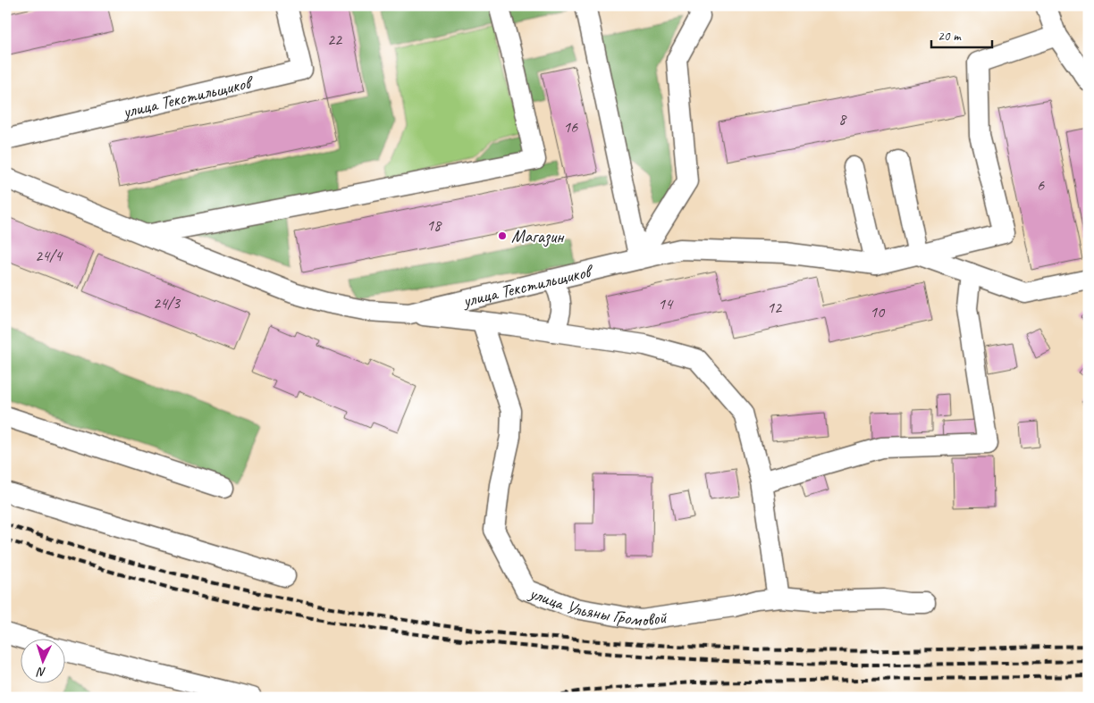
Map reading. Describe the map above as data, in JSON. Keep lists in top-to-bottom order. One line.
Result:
{"streets":{"street":["улица Текстильщиков","улица Ульяны Громовой"]},"places":["Магазин"],"house_numbers":["22","8","16","6","18","24/4","24/3","14","12","10"],"scale_bar":"20 m","north":"bottom"}
